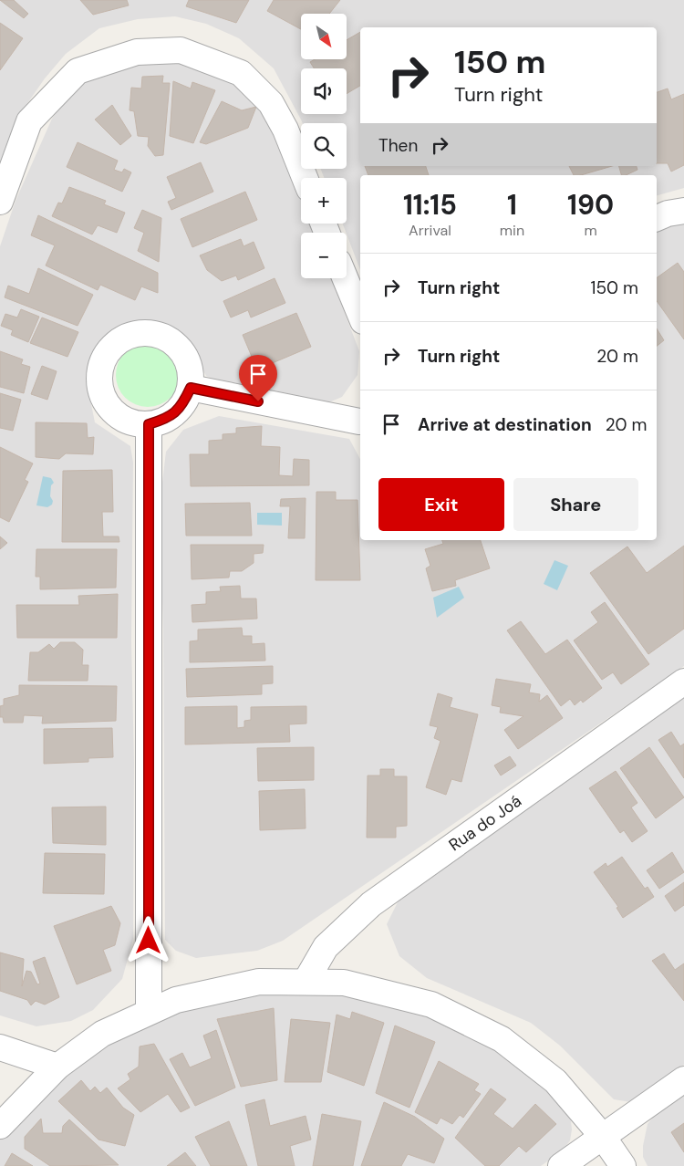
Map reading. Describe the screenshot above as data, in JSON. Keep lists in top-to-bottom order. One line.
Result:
{"streets":{"street":["Rua do Joá"]},"north":"bottom right","page":{"map_buttons":["+","−"],"turn":["150 m","Turn right"],"then":"Then","eta":["11:15","Arrival","1","min","190","m"],"list":[{"name":"Turn right","value":"150 m"},{"name":"Turn right","value":"20 m"},{"name":"Arrive at destination","value":"20 m"}],"buttons":["Exit","Share"]}}
